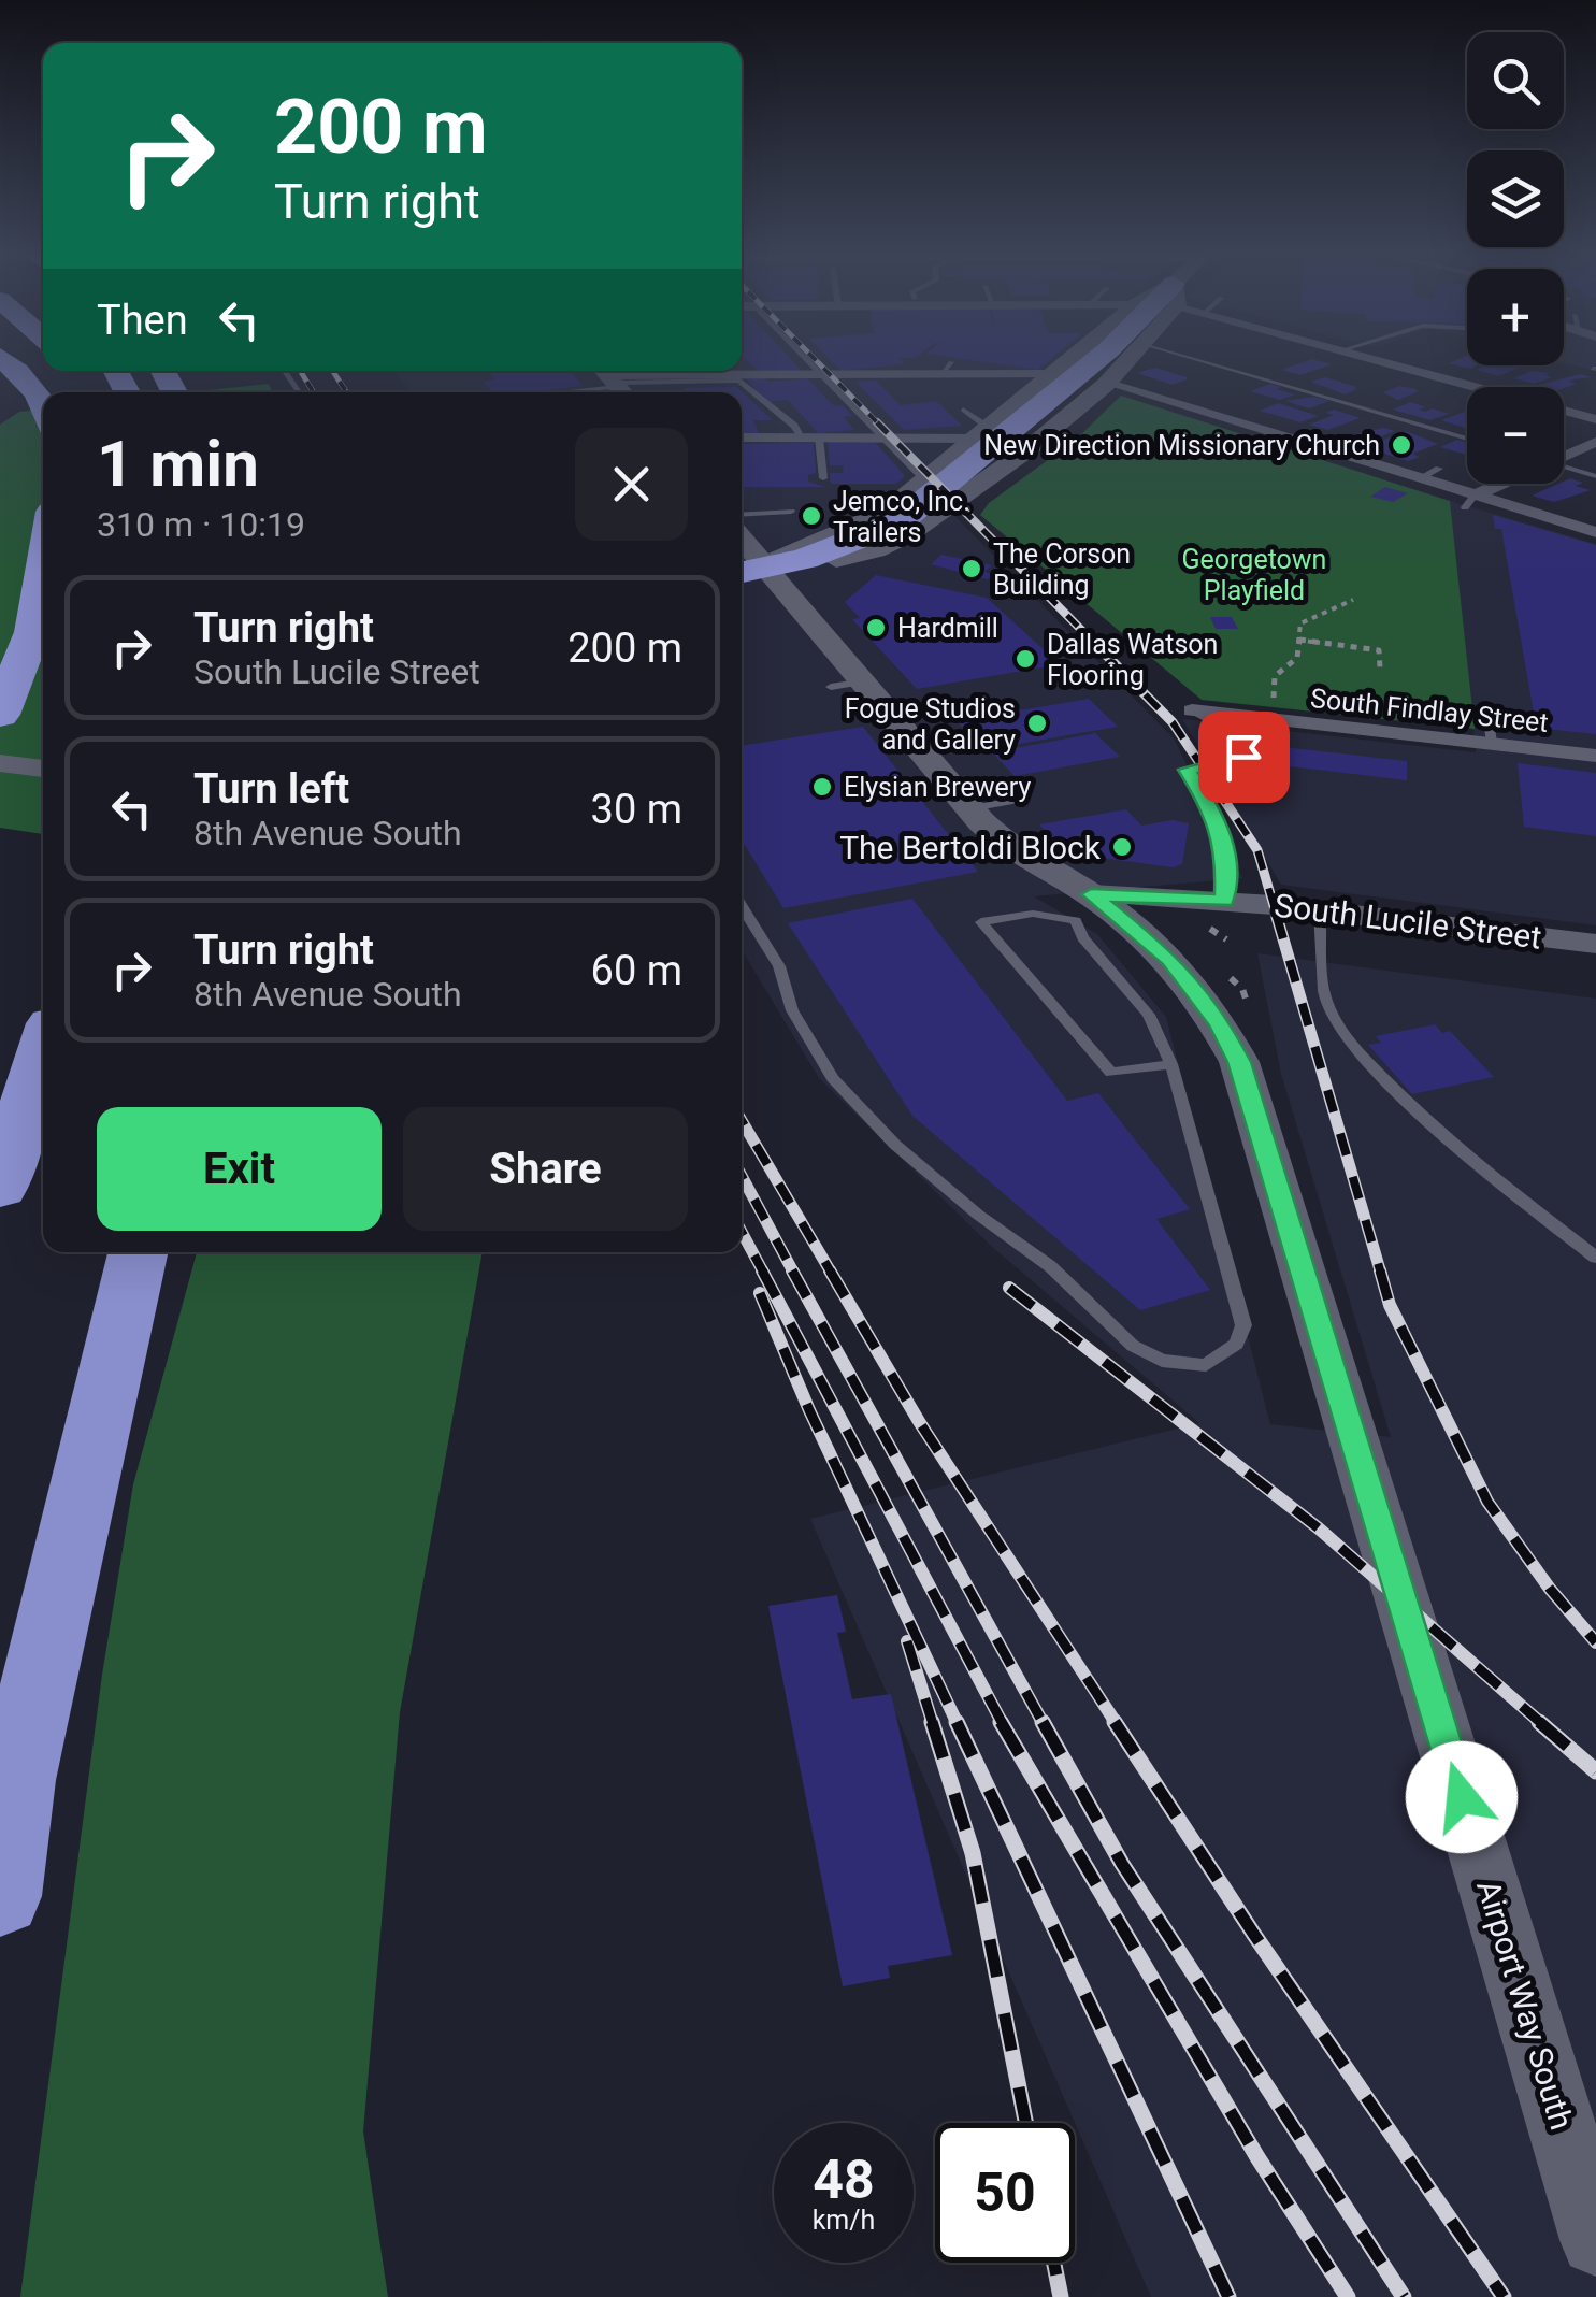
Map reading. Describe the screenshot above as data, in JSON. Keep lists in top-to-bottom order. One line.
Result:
{"streets":{"main road":["Airport Way South"],"street":["South Findlay Street","South Lucile Street"]},"crossings":[["South Lucile Street","Airport Way South"]],"parks":["Georgetown Playfield"],"places":["New Direction Missionary Church","Jemco, Inc. Trailers","The Corson Building","Hardmill","Dallas Watson Flooring","Fogue Studios and Gallery","Elysian Brewery","The Bertoldi Block"],"page":{"map_buttons":["+","−"],"turn":["200 m","Turn right"],"then":"Then","heading":["1 min","310 m · 10:19"],"list":[{"name":"Turn right","note":"South Lucile Street","value":"200 m"},{"name":"Turn left","note":"8th Avenue South","value":"30 m"},{"name":"Turn right","note":"8th Avenue South","value":"60 m"}],"buttons":["Exit","Share"],"speed":"48 km/h","limit":"50"}}
